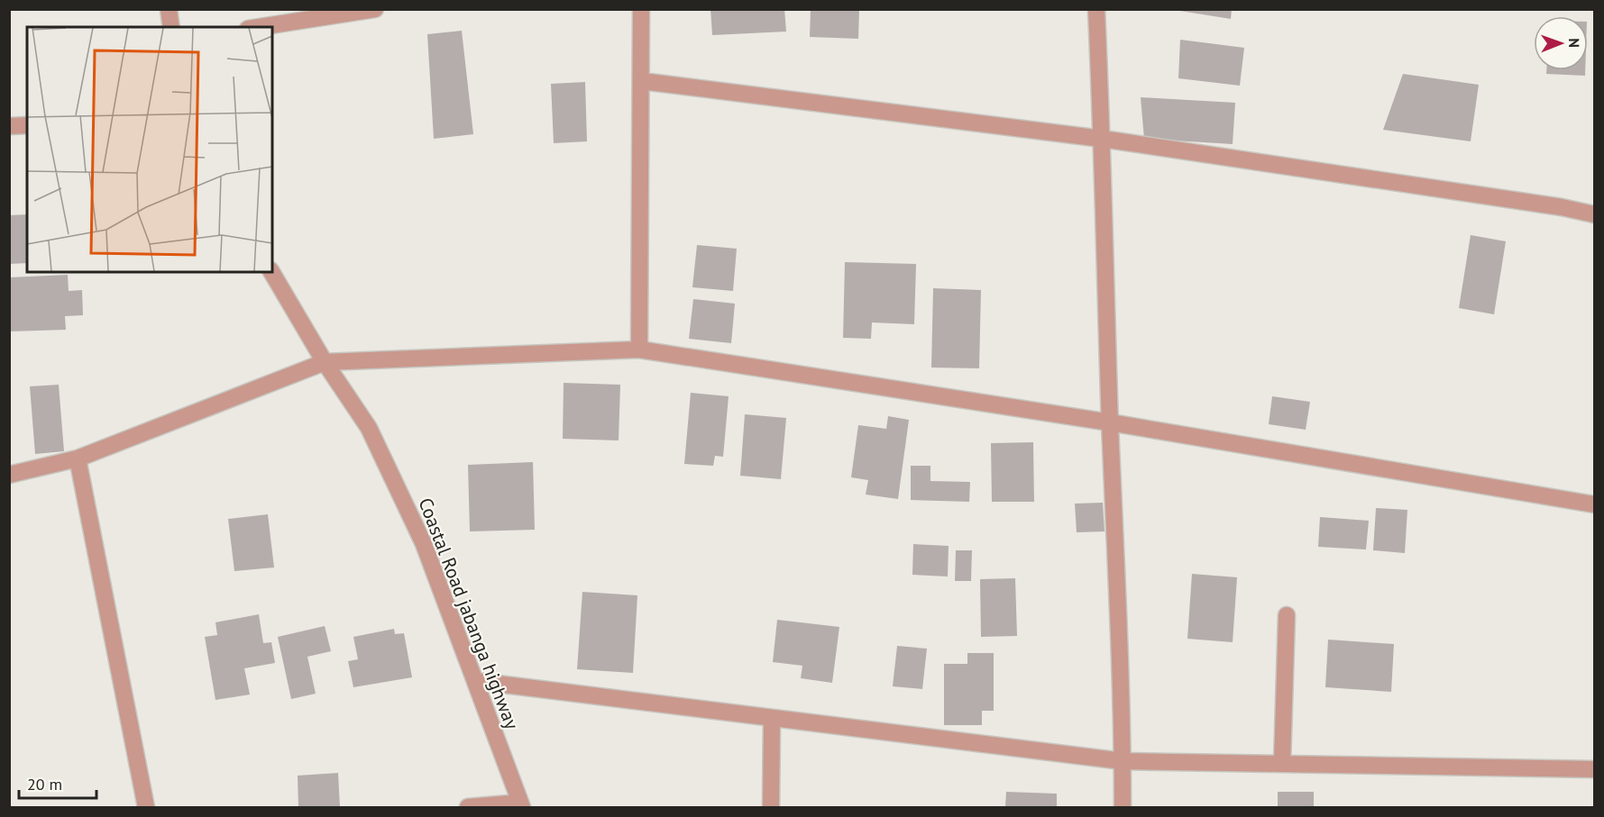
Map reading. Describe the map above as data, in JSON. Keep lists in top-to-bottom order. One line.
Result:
{"streets":{"street":["Coastal Road jabanga highway"]},"scale_bar":"20 m","north":"right"}
